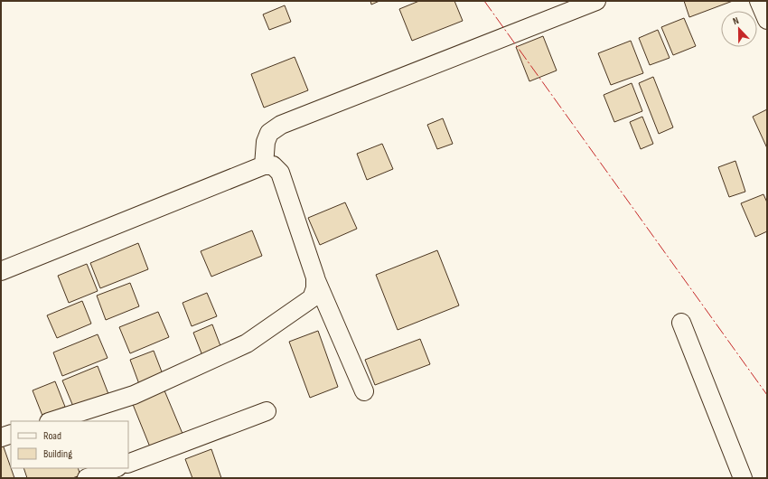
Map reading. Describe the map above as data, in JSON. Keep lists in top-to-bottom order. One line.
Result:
{"legend":["Road","Building"],"north":"top"}
